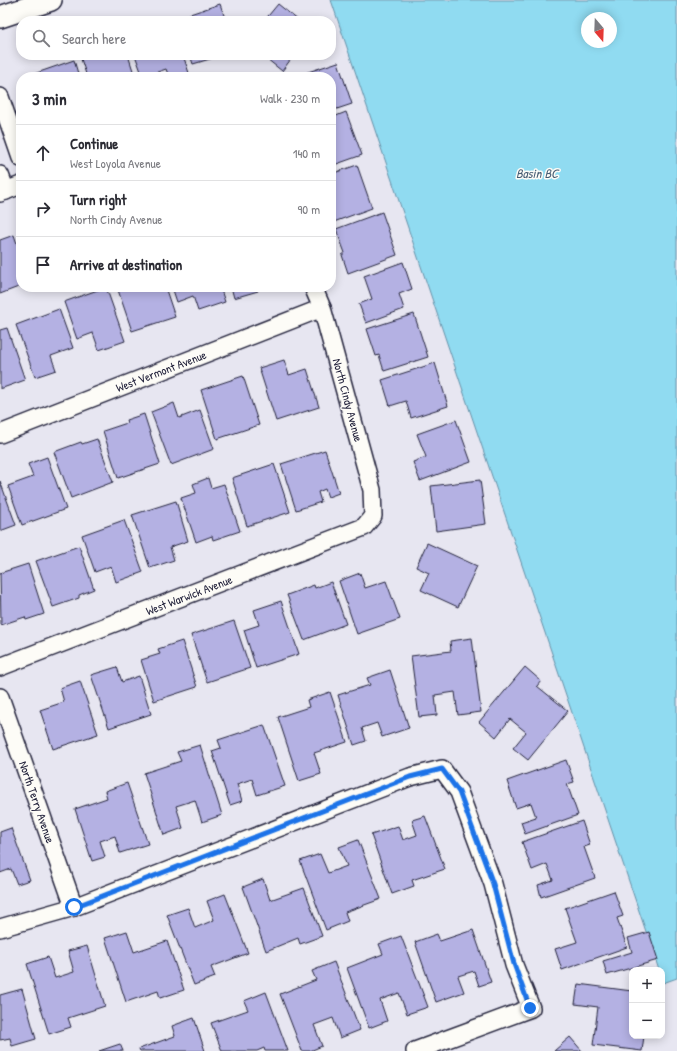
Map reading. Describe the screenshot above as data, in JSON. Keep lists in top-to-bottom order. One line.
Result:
{"streets":{"street":["West Vermont Avenue","North Cindy Avenue","West Warwick Avenue","North Terry Avenue"]},"crossings":[["West Vermont Avenue","North Cindy Avenue"],["North Cindy Avenue","West Warwick Avenue"]],"water":["Basin BC"],"north":"bottom","page":{"search":"Search here","heading":["3 min","Walk · 230 m"],"list":[["Continue","West Loyola Avenue","140 m"],["Turn right","North Cindy Avenue","90 m"],"Arrive at destination"],"map_buttons":["+","−"]}}
